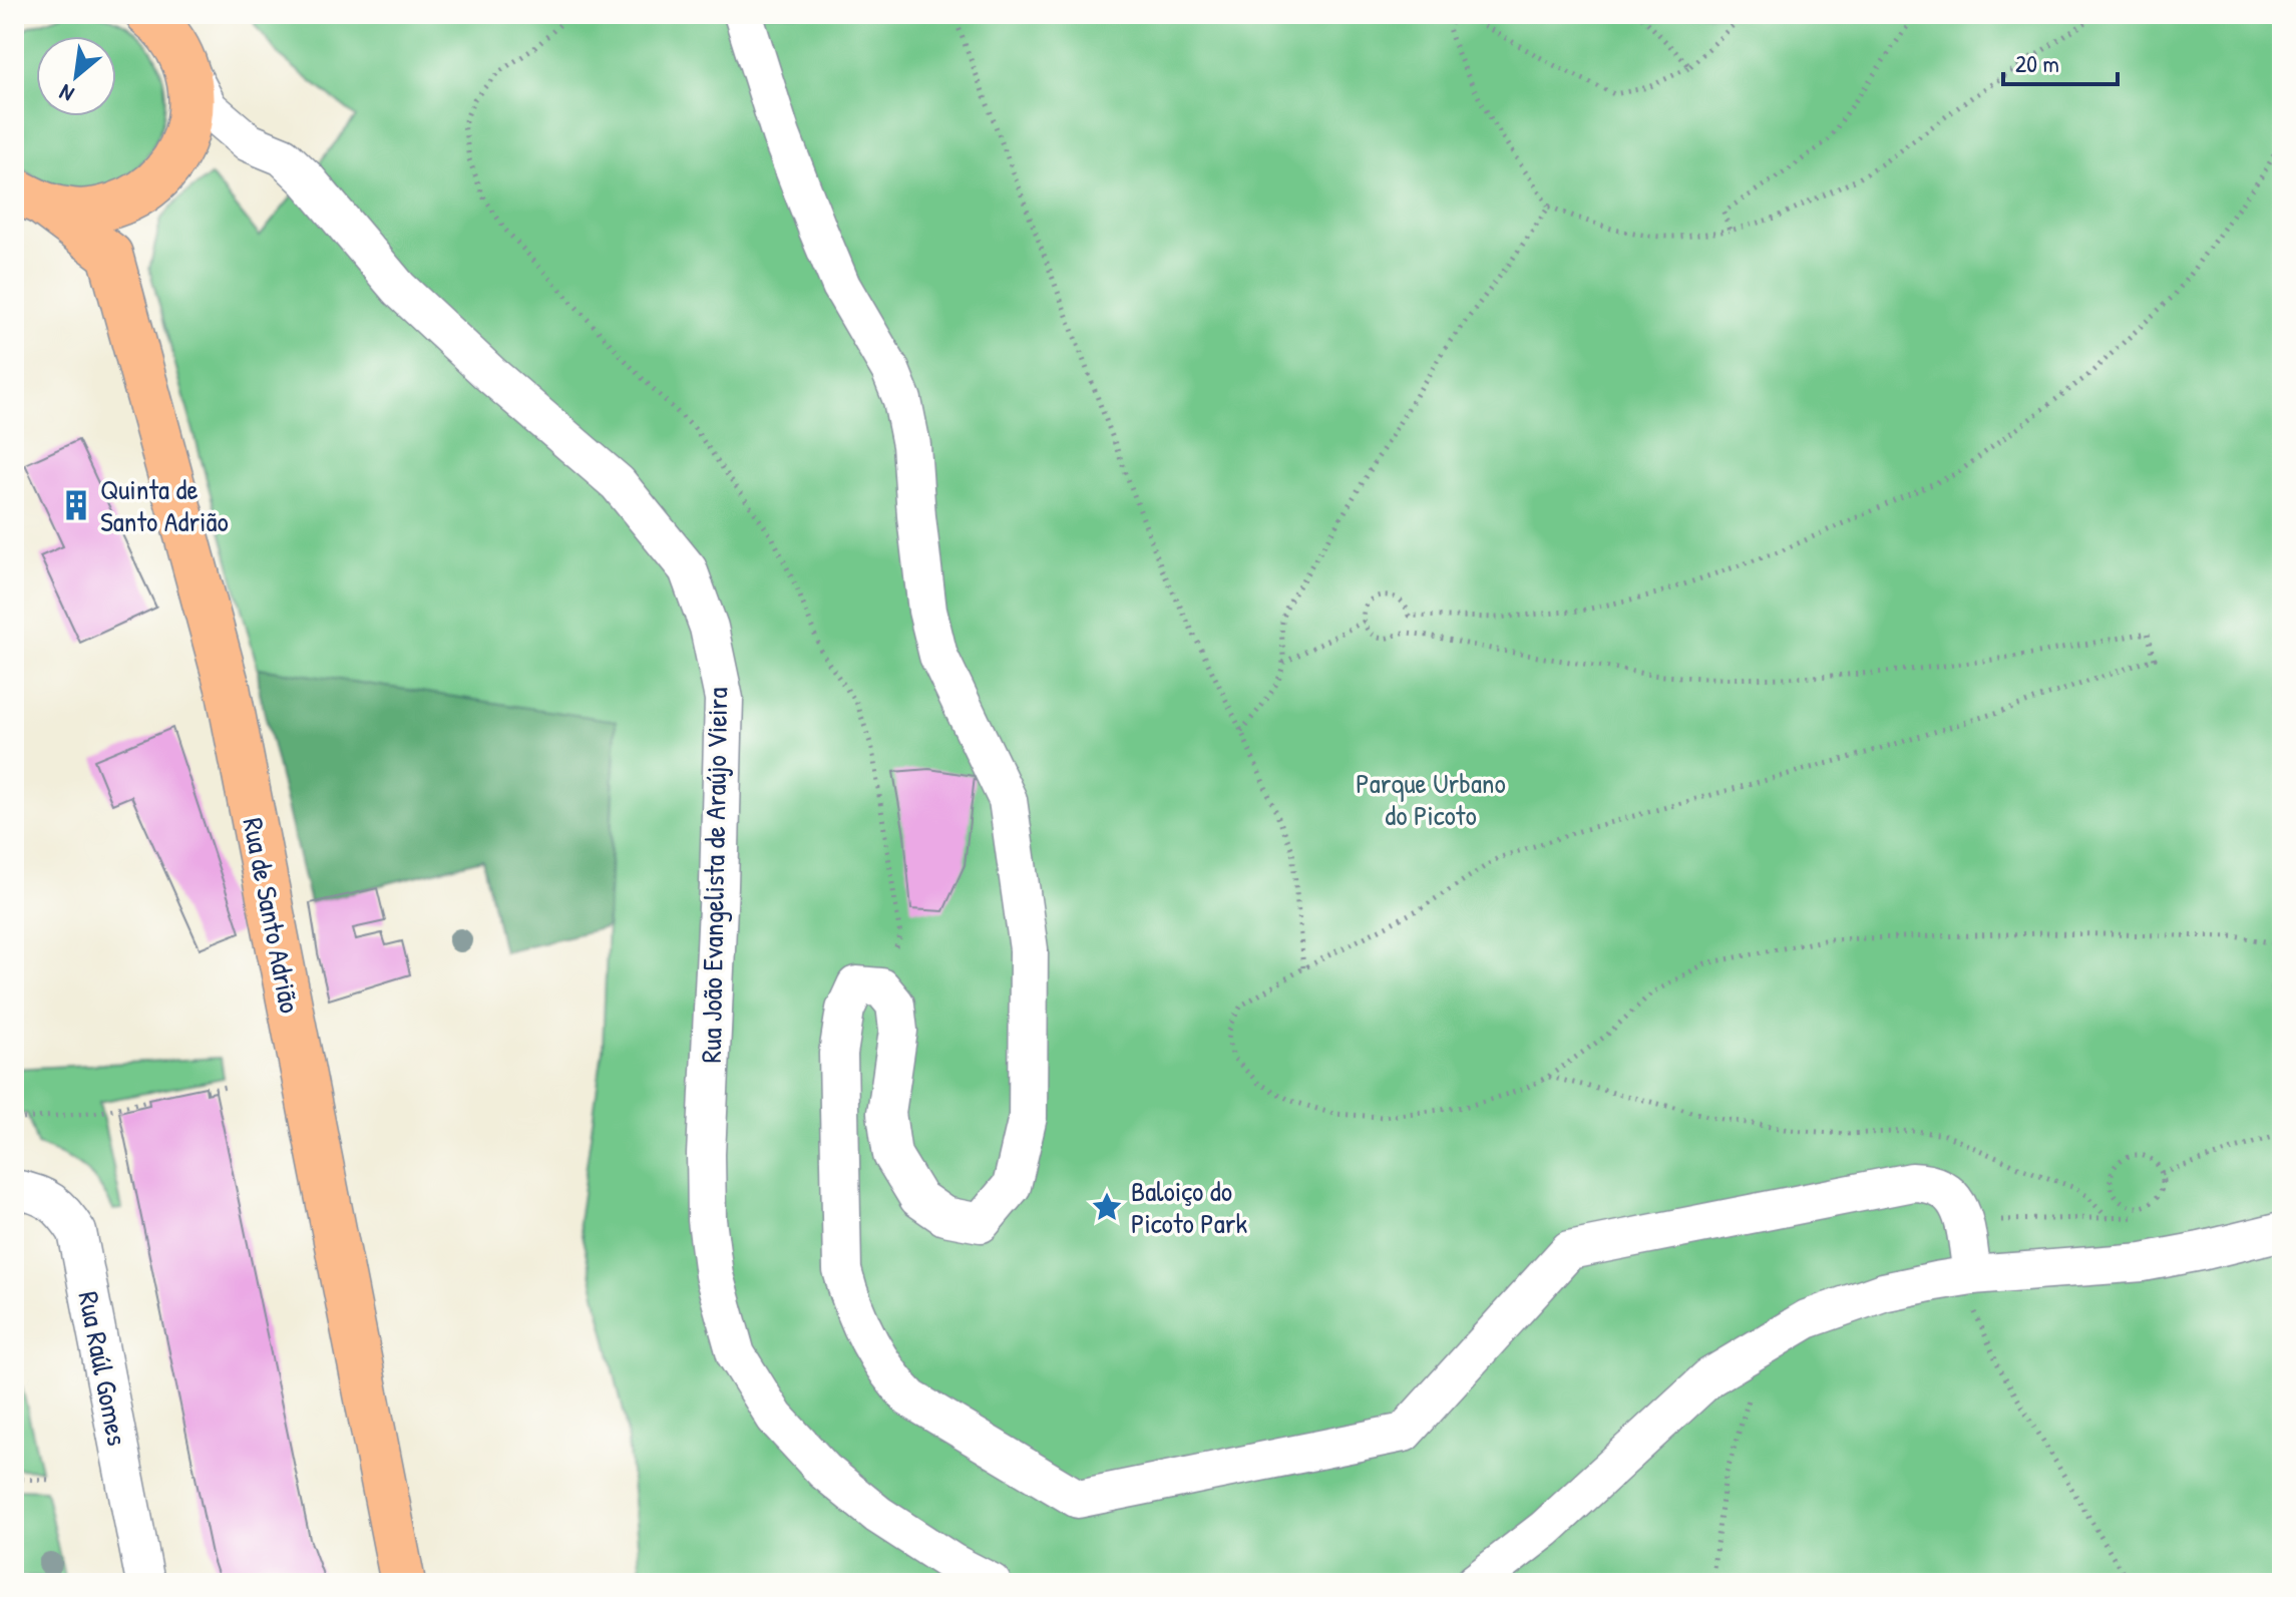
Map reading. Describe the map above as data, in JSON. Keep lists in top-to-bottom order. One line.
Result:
{"streets":{"main road":["Rua de Santo Adrião"],"street":["Rua João Evangelista de Araújo Vieira","Rua Raúl Gomes"]},"parks":["Parque Urbano do Picoto"],"places":{"building":["Quinta de Santo Adrião"],"place":["Baloiço do Picoto Park"]},"scale_bar":"20 m","north":"bottom left"}
